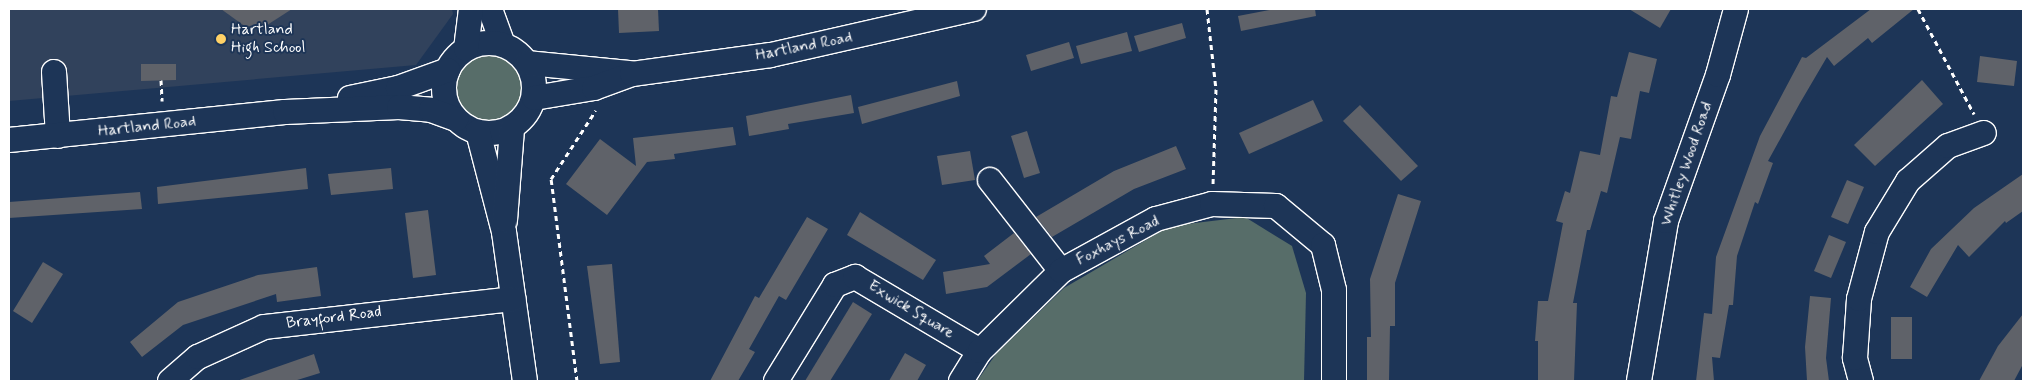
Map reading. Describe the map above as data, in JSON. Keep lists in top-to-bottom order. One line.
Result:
{"streets":{"street":["Hartland Road","Whitley Wood Road","Foxhays Road","Exwick Square","Brayford Road"]},"crossings":[["Foxhays Road","Exwick Square"]],"places":["Hartland High School"]}
